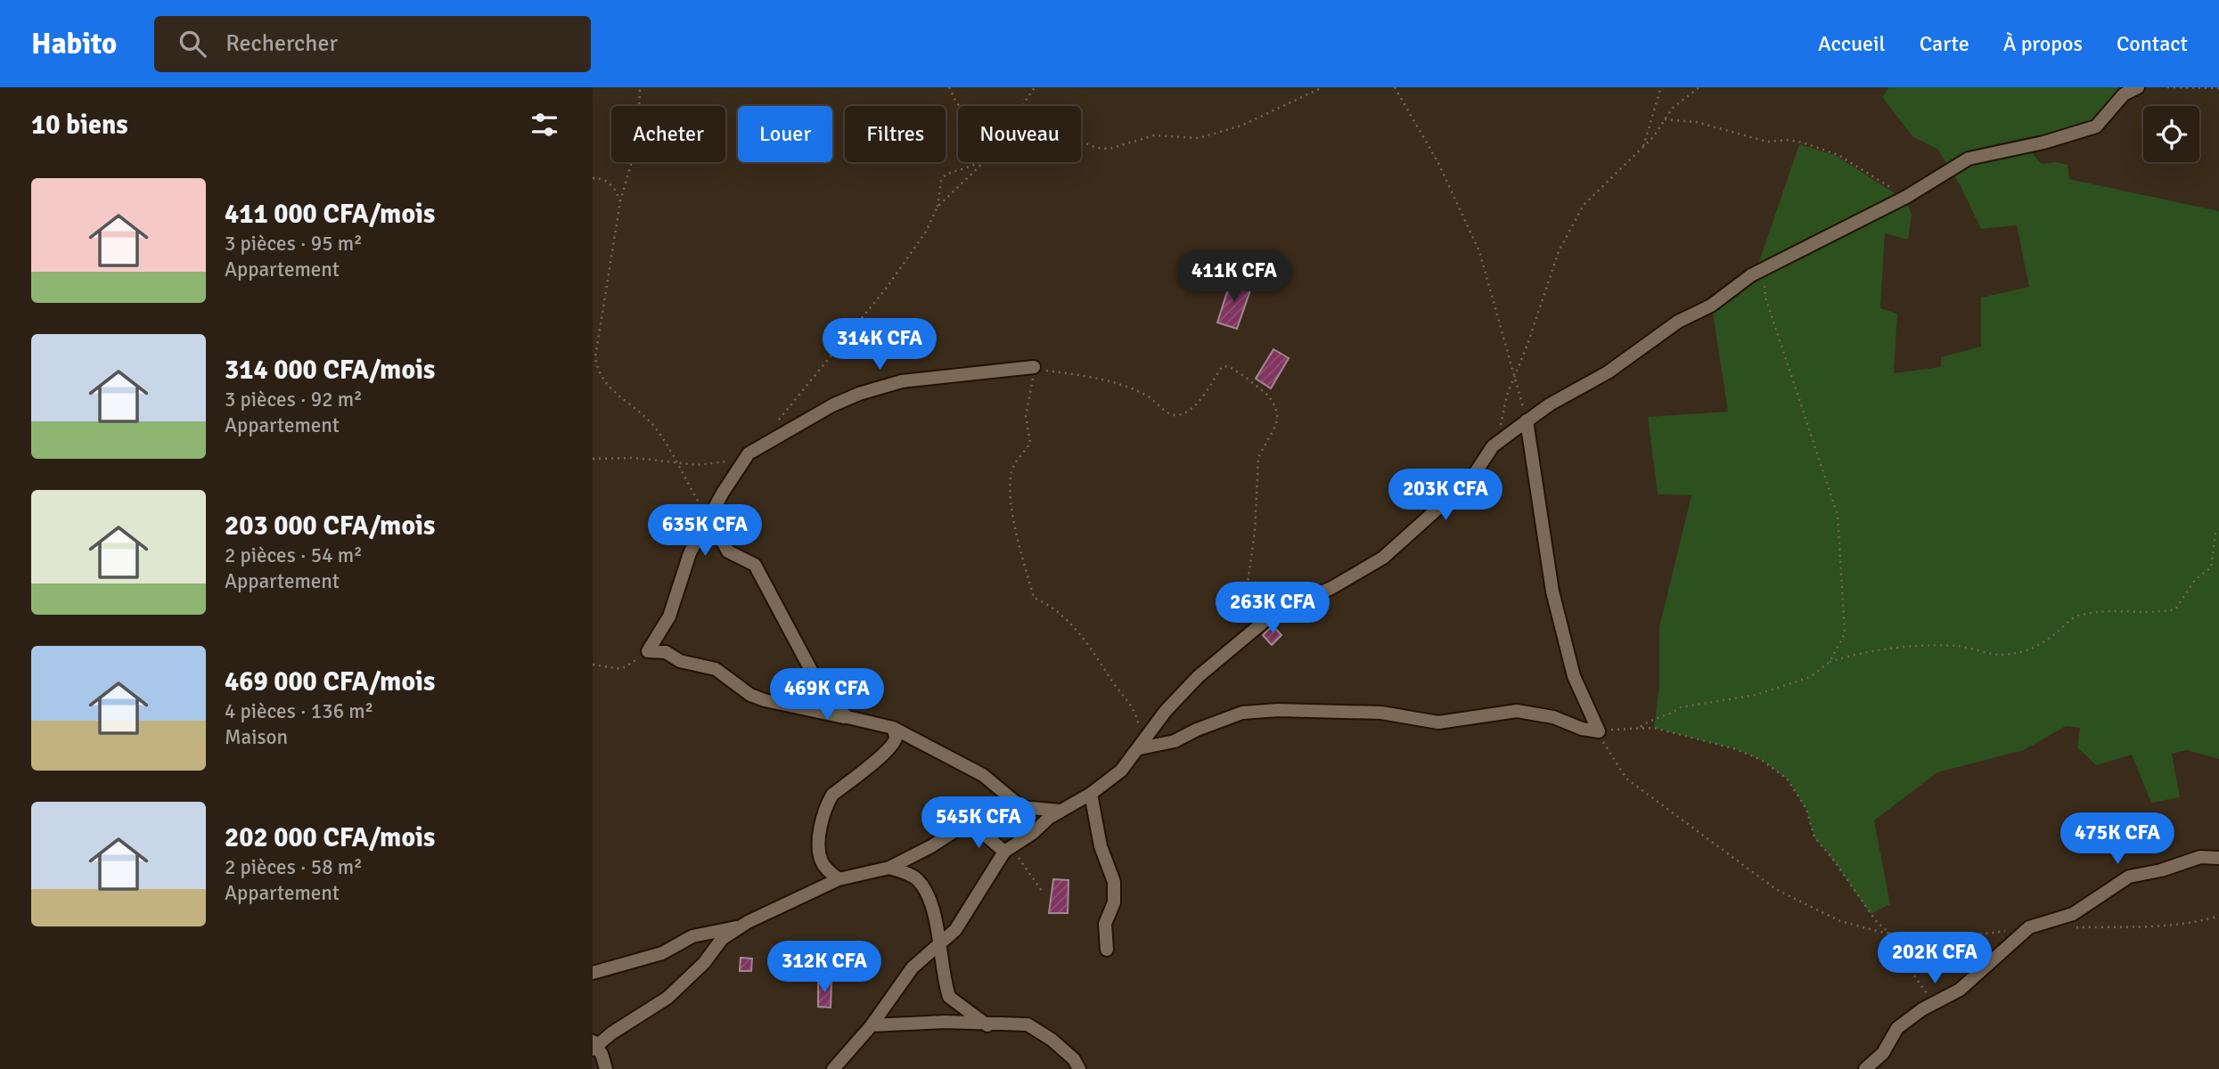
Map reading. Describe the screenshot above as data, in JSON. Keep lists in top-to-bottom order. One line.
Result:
{"page":{"header":"Habito","search":"Rechercher","nav":["Accueil","Carte","À propos","Contact"],"heading":"10 biens","chip":["Acheter","Louer","Filtres","Nouveau"],"list":[{"name":"411 000 CFA/mois","note":"3 pièces · 95 m² · Appartement"},{"name":"314 000 CFA/mois","note":"3 pièces · 92 m² · Appartement"},{"name":"203 000 CFA/mois","note":"2 pièces · 54 m² · Appartement"},{"name":"469 000 CFA/mois","note":"4 pièces · 136 m² · Maison"},{"name":"202 000 CFA/mois","note":"2 pièces · 58 m² · Appartement"}],"price":["411K CFA","314K CFA","203K CFA","635K CFA","263K CFA","469K CFA","545K CFA","475K CFA","202K CFA","312K CFA"]}}
